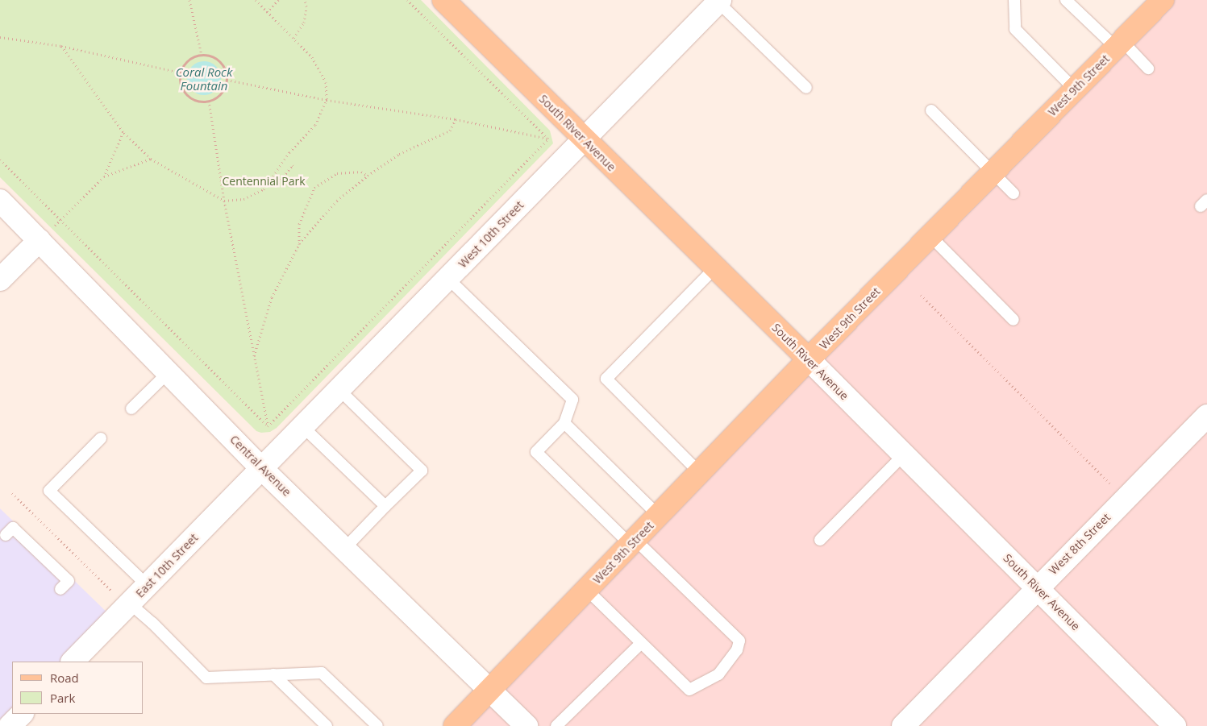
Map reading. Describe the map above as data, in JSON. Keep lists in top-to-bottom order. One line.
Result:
{"streets":{"main road":["West 9th Street","South River Avenue"],"street":["West 10th Street","Central Avenue","West 8th Street","East 10th Street"]},"crossings":[["West 9th Street","South River Avenue"],["West 9th Street","Central Avenue"],["South River Avenue","West 10th Street"],["South River Avenue","West 8th Street"],["West 10th Street","Central Avenue"],["West 10th Street","East 10th Street"],["Central Avenue","East 10th Street"]],"water":["Coral Rock Fountain"],"parks":["Centennial Park"],"legend":["Road","Park"]}
